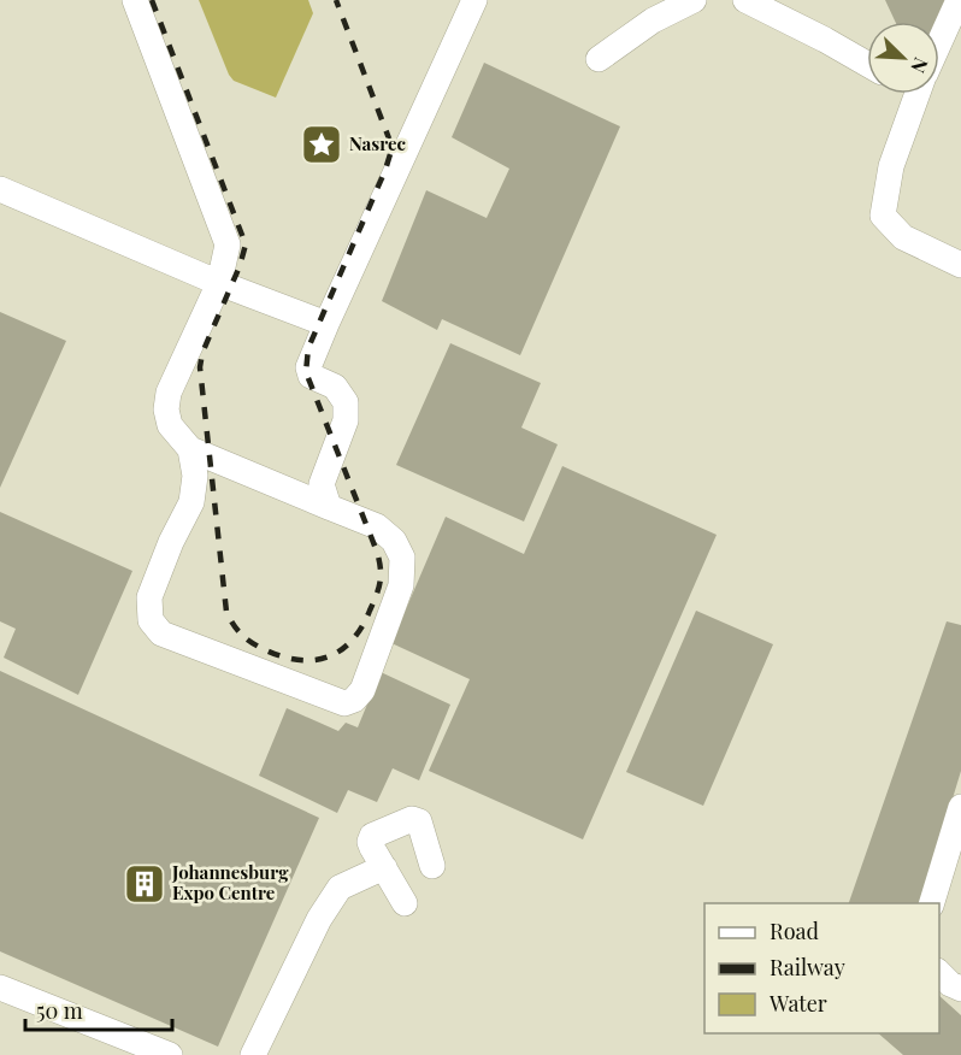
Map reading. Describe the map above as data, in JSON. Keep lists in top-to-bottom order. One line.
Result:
{"places":{"place":["Nasrec"],"building":["Johannesburg Expo Centre"]},"legend":["Road","Railway","Water"],"scale_bar":"50 m","north":"bottom right"}
